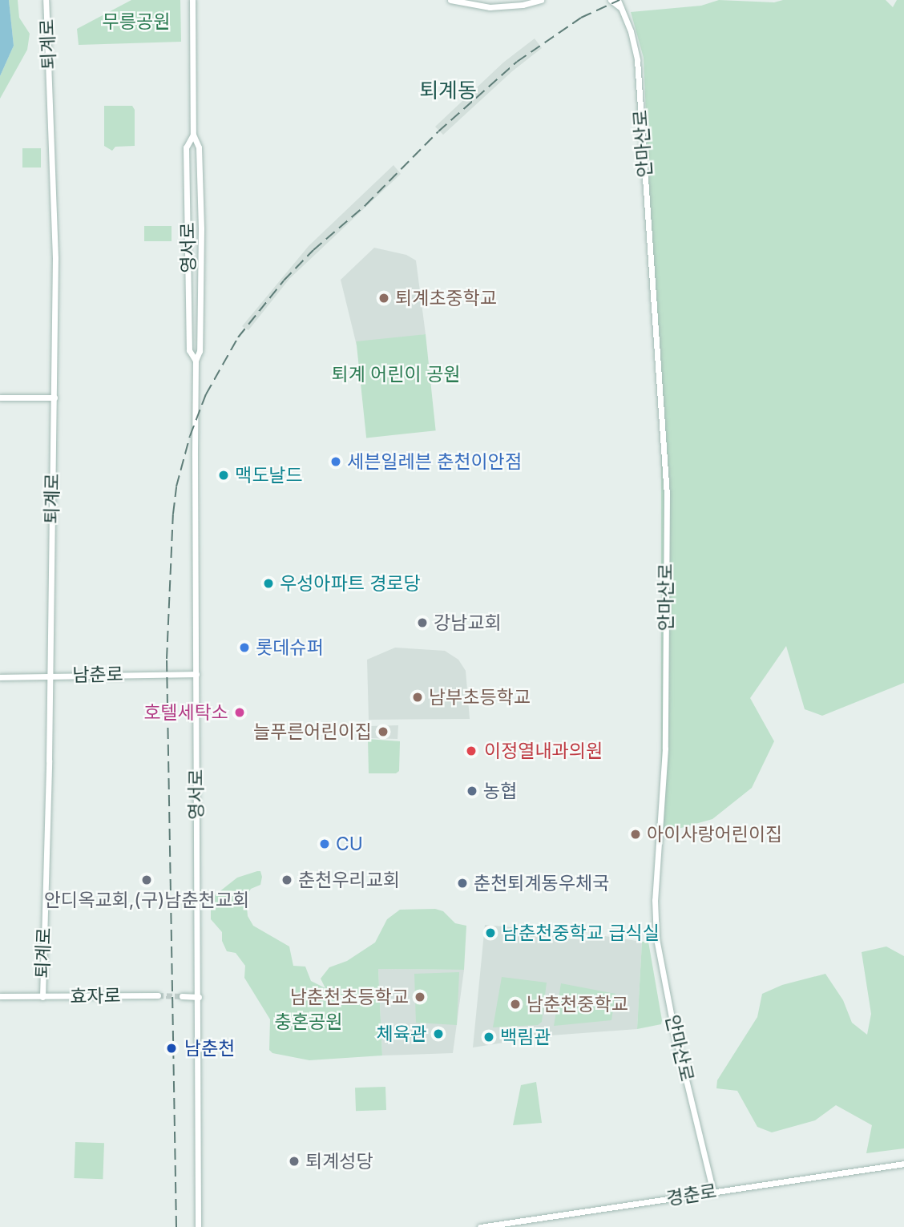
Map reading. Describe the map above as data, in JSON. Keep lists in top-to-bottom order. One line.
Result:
{"streets":{"street":["퇴계로","안마산로","영서로","남춘로","효자로","경춘로"]},"crossings":[["퇴계로","남춘로"],["퇴계로","효자로"],["안마산로","경춘로"],["영서로","남춘로"]],"districts":["퇴계동"],"parks":["무릉공원","퇴계 어린이 공원","충혼공원"],"places":["퇴계초중학교","세븐일레븐 춘천이안점","맥도날드","우성아파트 경로당","강남교회","롯데슈퍼","남부초등학교","호텔세탁소","늘푸른어린이집","이정열내과의원","농협","아이사랑어린이집","CU","안디옥교회,(구)남춘천교회","춘천우리교회","춘천퇴계동우체국","남춘천중학교 급식실","남춘천초등학교","남춘천중학교","체육관","백림관","남춘천","퇴계성당"]}
